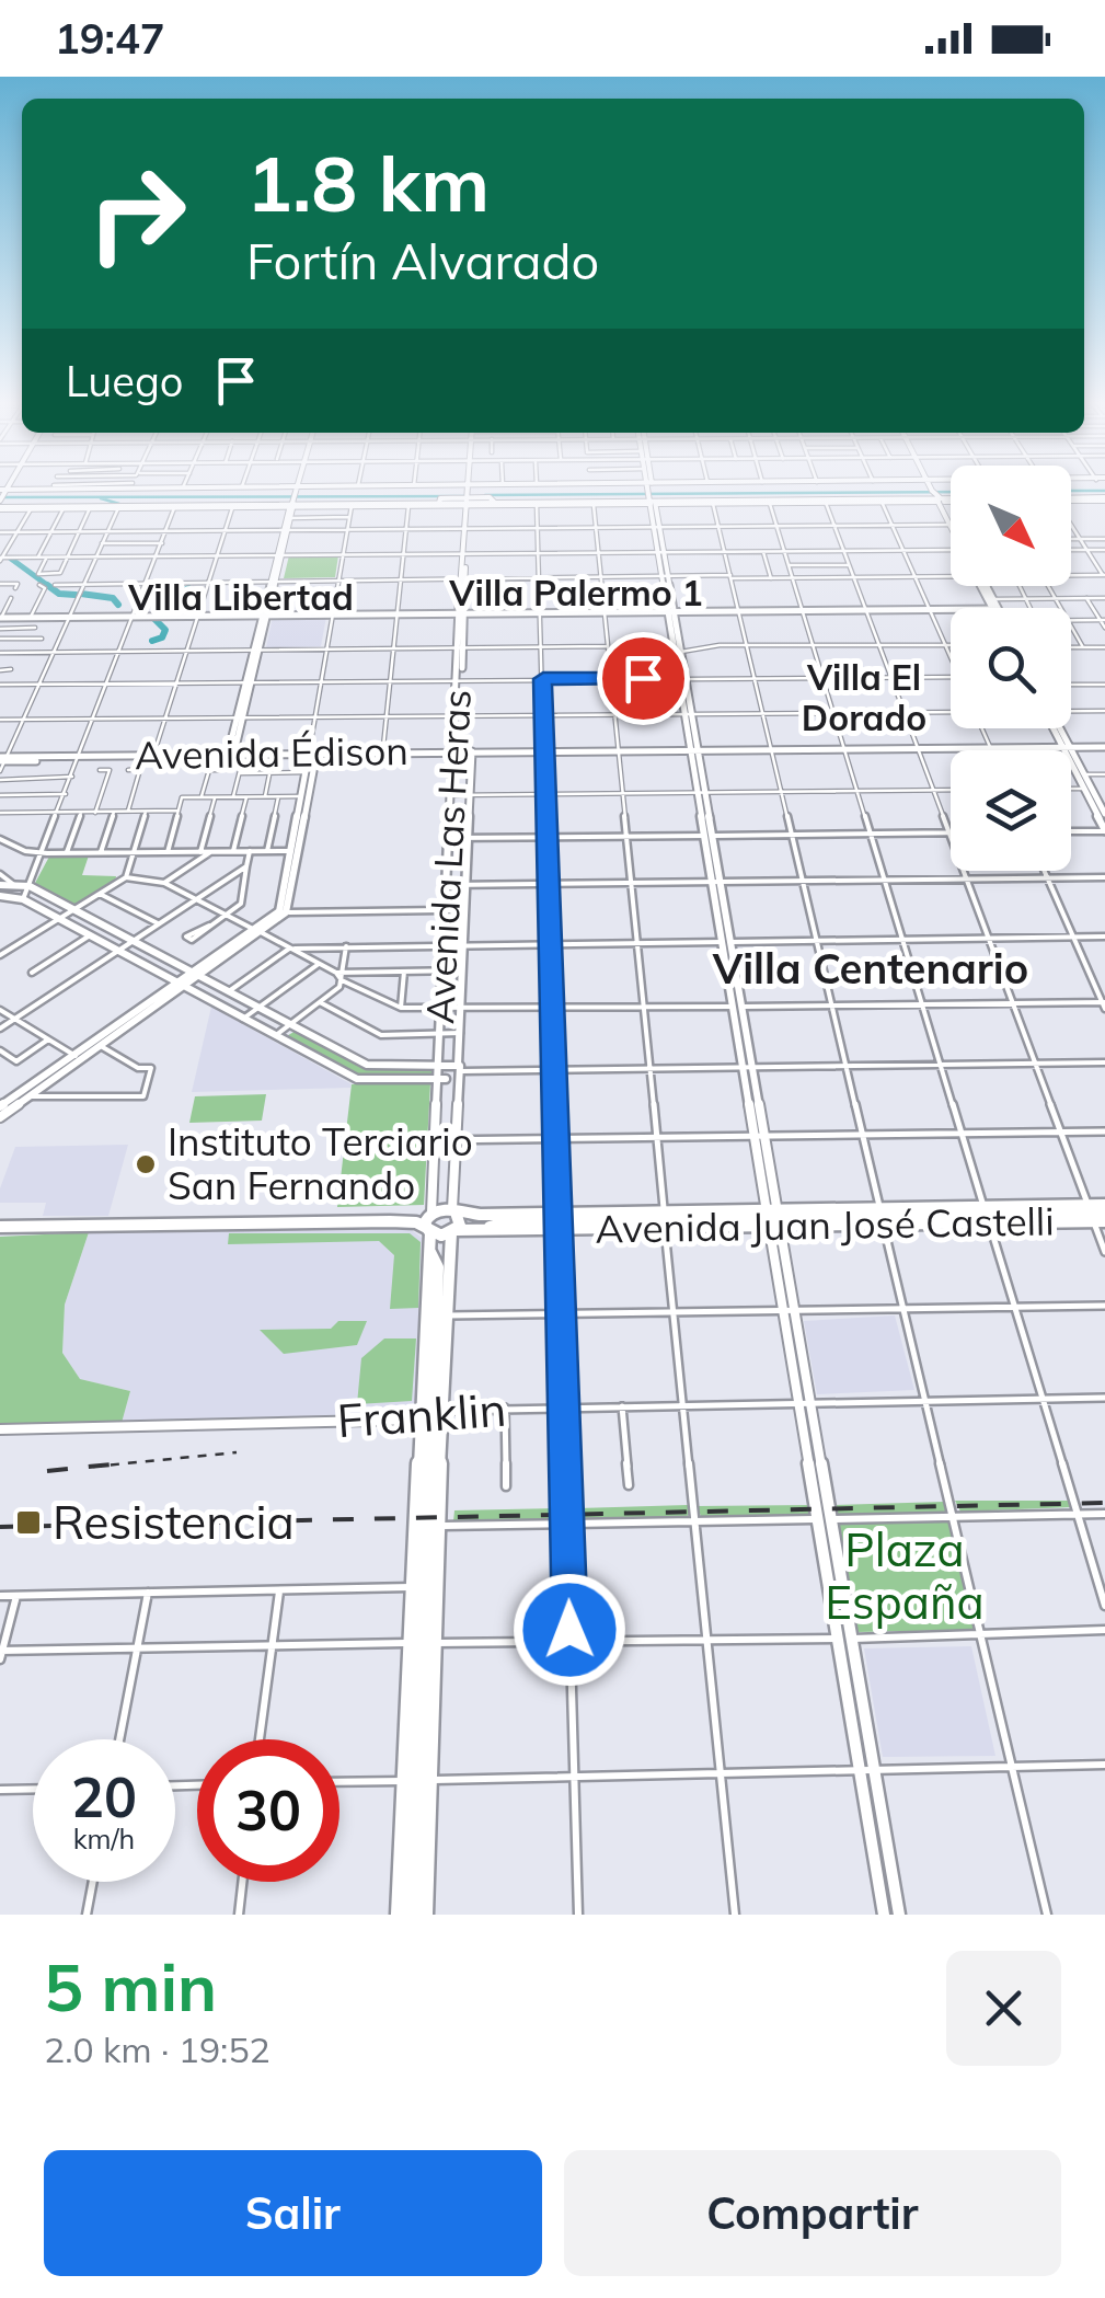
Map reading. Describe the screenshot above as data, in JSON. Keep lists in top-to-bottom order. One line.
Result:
{"streets":{"main road":["Avenida Édison","Avenida Las Heras","Avenida Juan José Castelli","Franklin"]},"crossings":[["Avenida Édison","Avenida Las Heras"],["Avenida Las Heras","Avenida Juan José Castelli"]],"districts":["Villa Palermo 1","Villa Libertad","Villa El Dorado","Villa Centenario"],"parks":["Plaza España"],"places":{"other":["Instituto Terciario San Fernando"],"transit":["Resistencia"]},"north":"bottom right","page":{"status":"19:47","turn":["1.8 km","Fortín Alvarado"],"then":"Luego","speed":"20 km/h","limit":"30","heading":["5 min","2.0 km · 19:52"],"buttons":["Salir","Compartir"]}}
